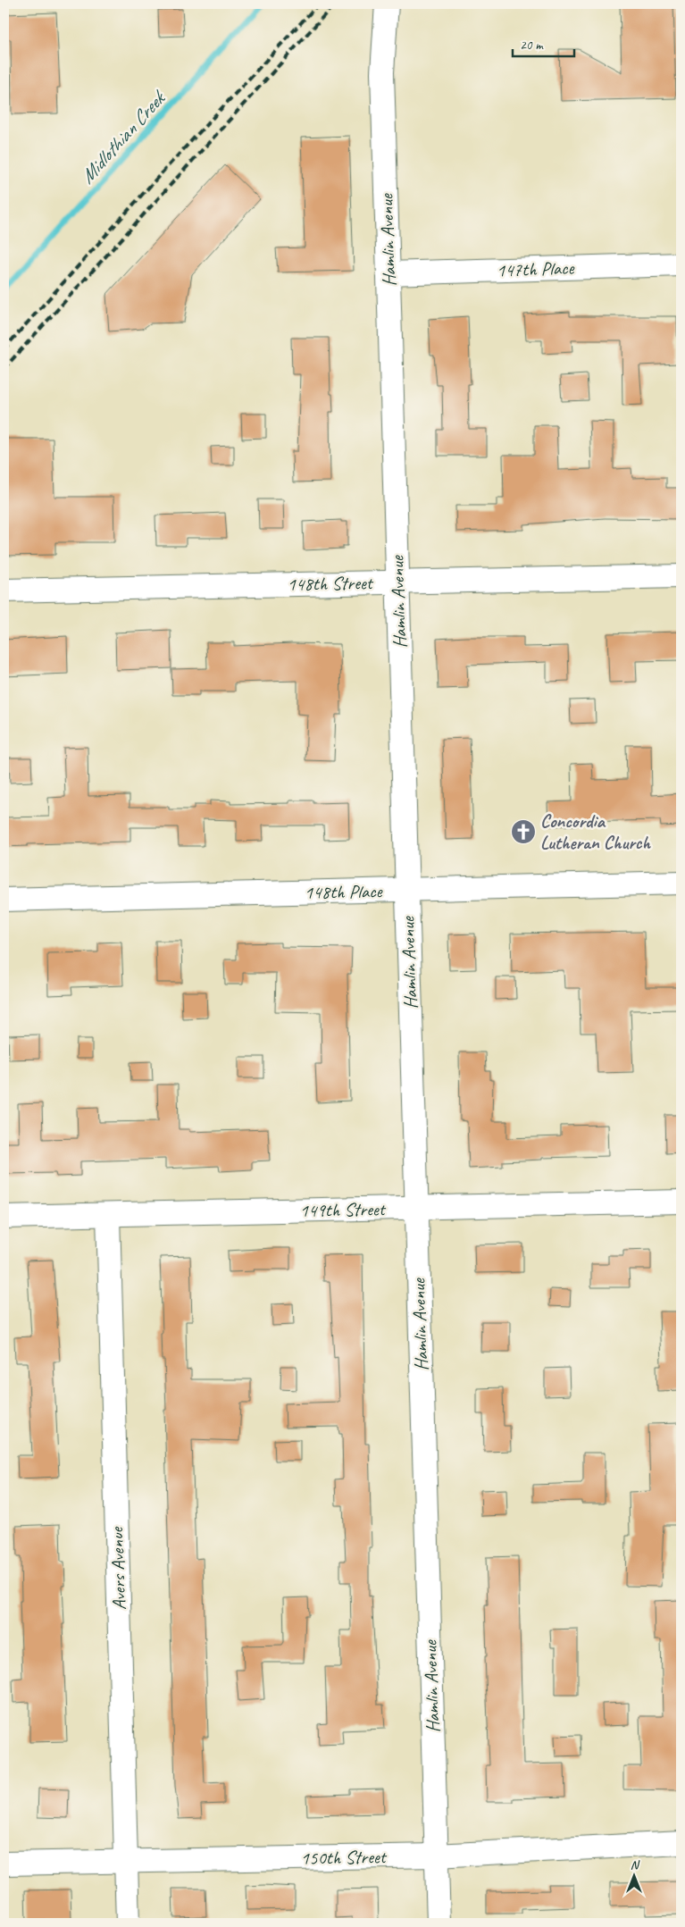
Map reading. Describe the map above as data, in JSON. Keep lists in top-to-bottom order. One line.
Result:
{"streets":{"street":["Hamlin Avenue","147th Place","148th Street","148th Place","149th Street","Avers Avenue","150th Street"]},"crossings":[["Hamlin Avenue","147th Place"],["Hamlin Avenue","148th Street"],["Hamlin Avenue","148th Place"],["Hamlin Avenue","149th Street"],["Hamlin Avenue","150th Street"],["149th Street","Avers Avenue"],["Avers Avenue","150th Street"]],"water":["Midlothian Creek"],"places":{"church":["Concordia Lutheran Church"]},"scale_bar":"20 m","north":"top"}
